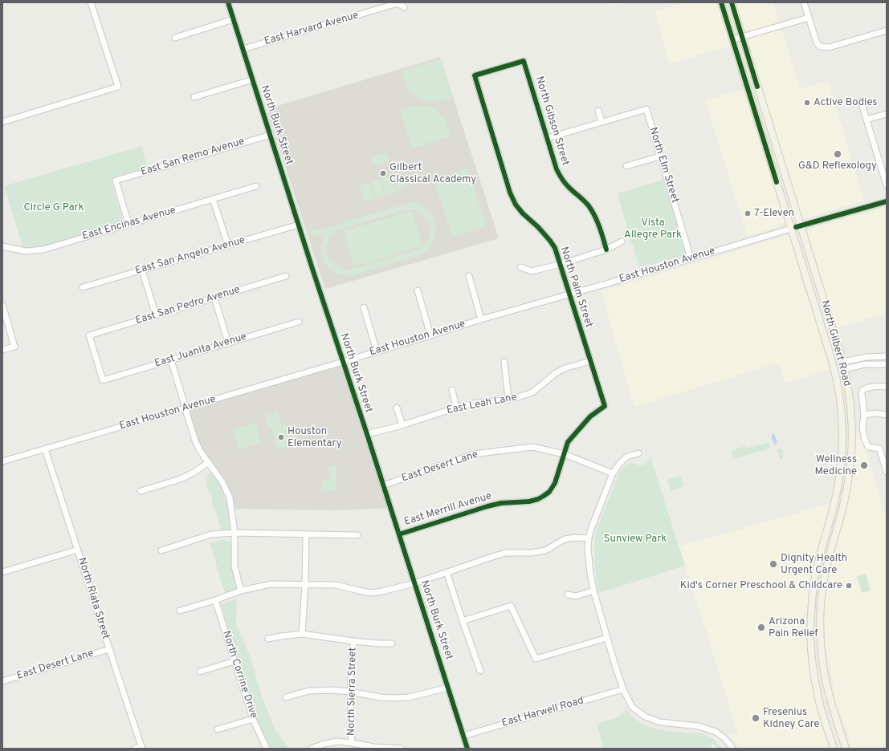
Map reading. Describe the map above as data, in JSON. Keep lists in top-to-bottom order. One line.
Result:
{"streets":{"main road":["North Gilbert Road"],"street":["East Harvard Avenue","North Gibson Street","North Burk Street","East San Remo Avenue","North Elm Street","East Encinas Avenue","East San Angelo Avenue","East Houston Avenue","North Palm Street","East San Pedro Avenue","East Juanita Avenue","East Leah Lane","East Desert Lane","East Merrill Avenue","North Riata Street","North Corrine Drive","North Sierra Street","East Harwell Road"]},"crossings":[["East Harvard Avenue","North Burk Street"],["North Gibson Street","North Palm Street"],["North Burk Street","East San Remo Avenue"],["North Burk Street","East San Angelo Avenue"],["North Burk Street","East Houston Avenue"],["North Burk Street","East Leah Lane"],["North Burk Street","East Desert Lane"],["North Burk Street","East Merrill Avenue"],["North Burk Street","East Harwell Road"],["East San Remo Avenue","East Encinas Avenue"],["North Elm Street","East Houston Avenue"],["East Houston Avenue","North Palm Street"],["East Houston Avenue","North Gilbert Road"],["East Houston Avenue","North Riata Street"],["North Palm Street","East Leah Lane"],["North Palm Street","East Merrill Avenue"],["East San Pedro Avenue","East Juanita Avenue"],["East Desert Lane","East Merrill Avenue"],["East Desert Lane","North Riata Street"]],"parks":["Circle G Park","Vista Allegre Park","Sunview Park"],"places":["Active Bodies","G&D Reflexology","Gilbert Classical Academy","7-Eleven","Houston Elementary","Wellness Medicine","Dignity Health Urgent Care","Kid's Corner Preschool & Childcare","Arizona Pain Relief","Fresenius Kidney Care"]}
